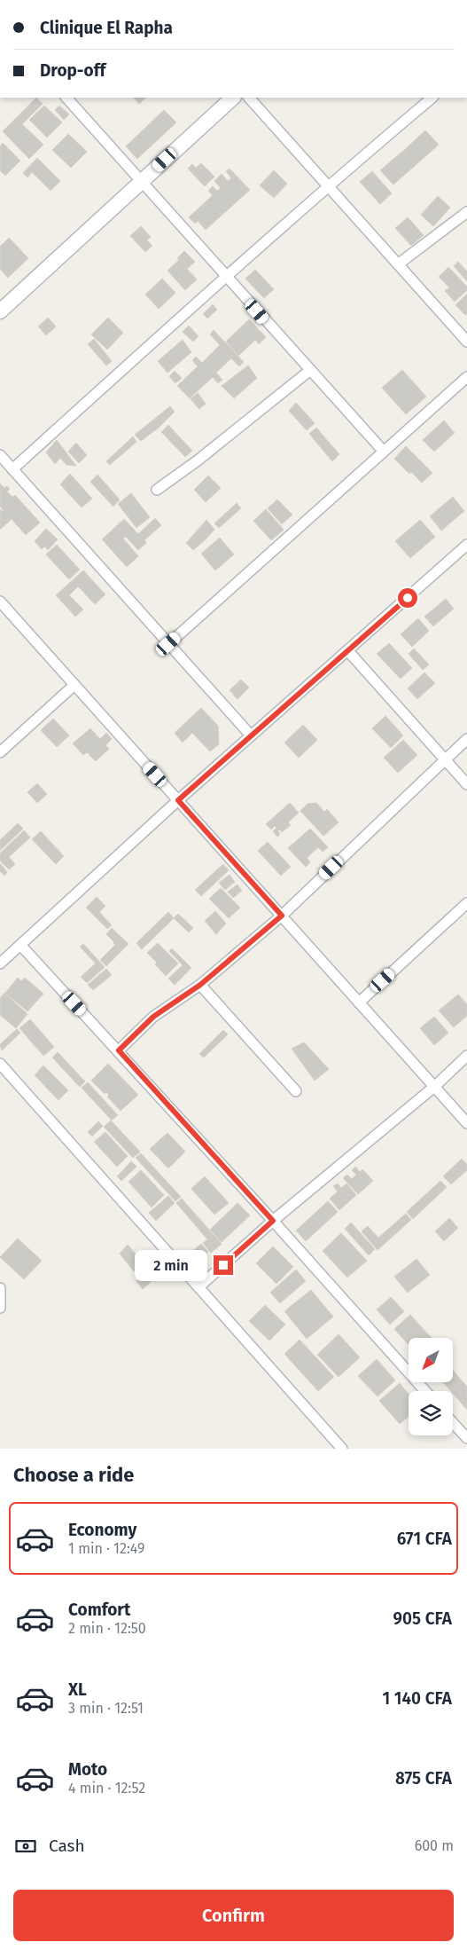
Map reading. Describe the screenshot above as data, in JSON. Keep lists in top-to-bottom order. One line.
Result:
{"north":"bottom left","page":{"banner":["Clinique El Rapha","Drop-off"],"bubble":"2 min","heading":"Choose a ride","list":[{"name":"Economy","note":"1 min · 12:49","value":"671 CFA"},{"name":"Comfort","note":"2 min · 12:50","value":"905 CFA"},{"name":"XL","note":"3 min · 12:51","value":"1 140 CFA"},{"name":"Moto","note":"4 min · 12:52","value":"875 CFA"}],"pay":["Cash","600 m"],"buttons":"Confirm"}}
